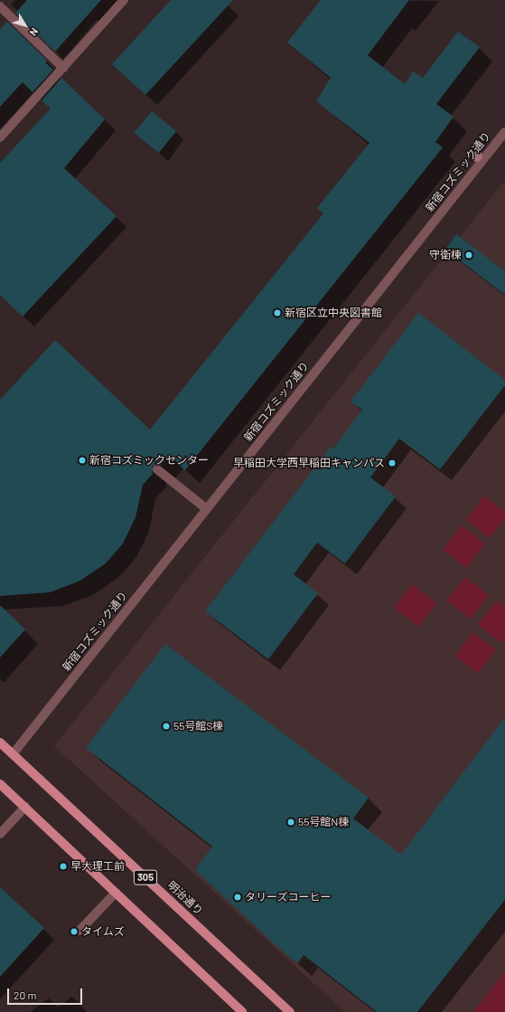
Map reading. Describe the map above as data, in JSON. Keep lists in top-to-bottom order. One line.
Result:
{"streets":{"main road":["305","明治通り"],"street":["新宿コズミック通り"]},"crossings":[["新宿コズミック通り","明治通り"]],"places":["守衛棟","新宿区立中央図書館","新宿コズミックセンター","早稲田大学西早稲田キャンパス","55号館S棟","55号館N棟","早大理工前","タリーズコーヒー","タイムズ"],"scale_bar":"20 m","north":"bottom right"}
